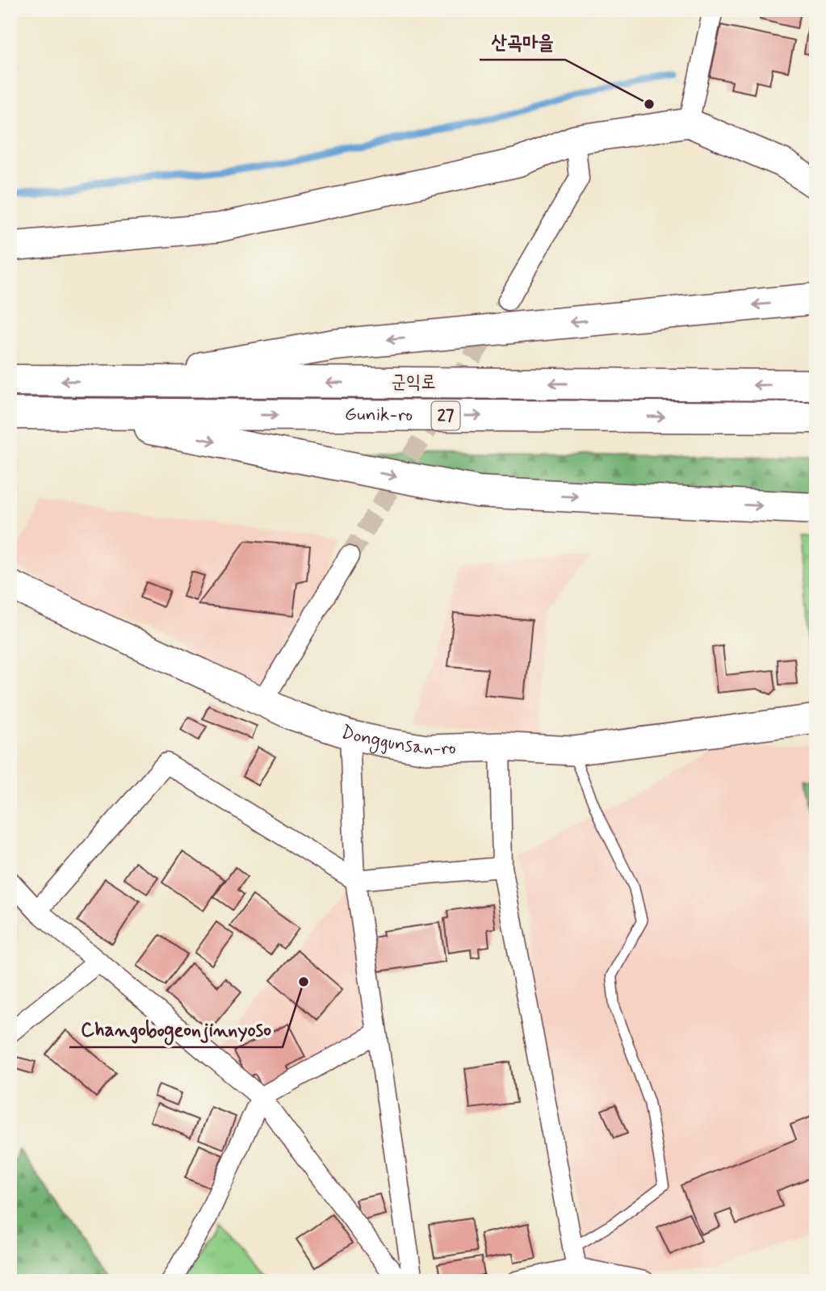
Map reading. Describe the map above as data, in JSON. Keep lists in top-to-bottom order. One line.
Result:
{"streets":{"highway":["군익로","Gunik-ro","27"],"street":["Donggunsan-ro"]},"places":["산곡마을","Changobogeonjinnyoso"]}
